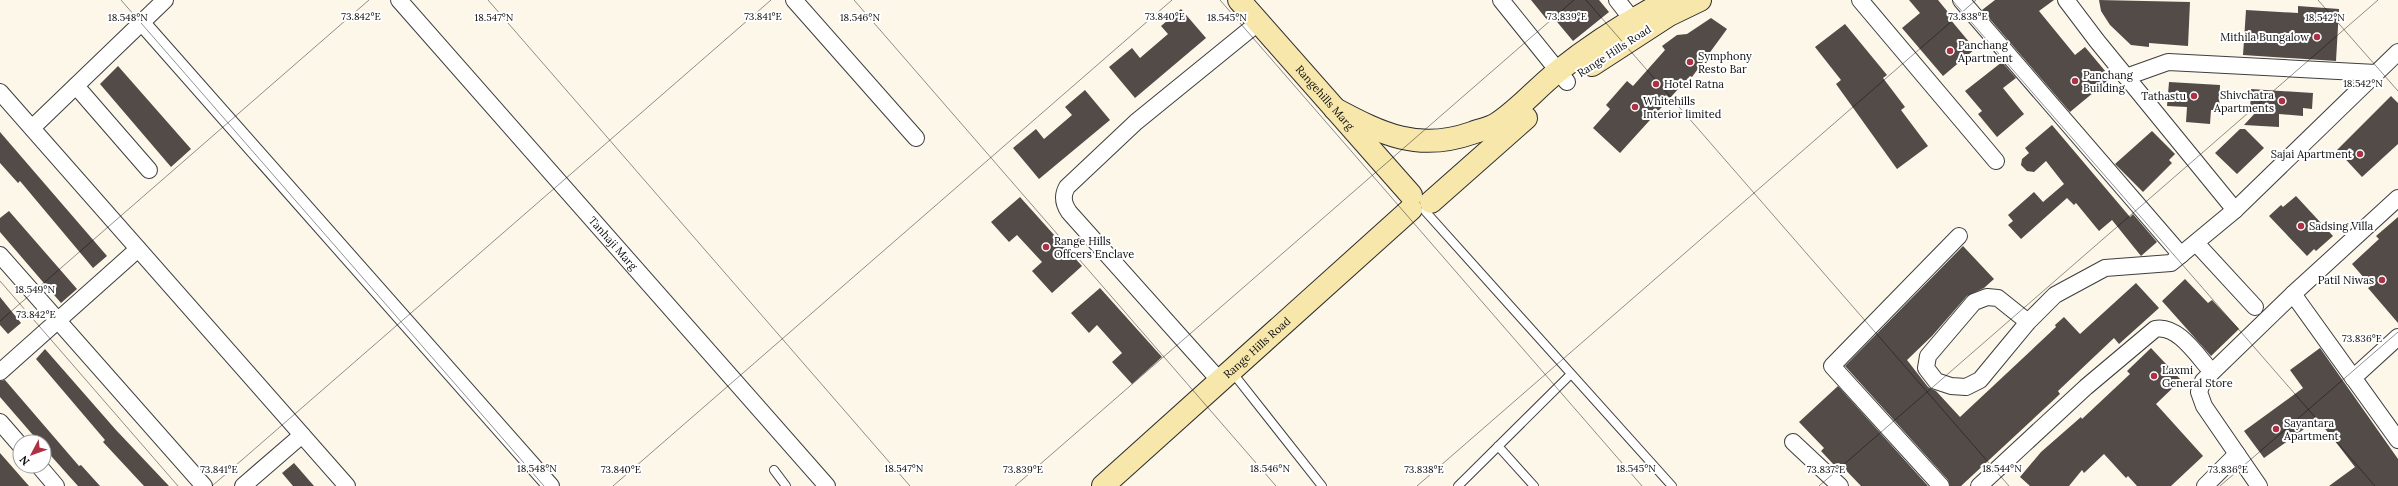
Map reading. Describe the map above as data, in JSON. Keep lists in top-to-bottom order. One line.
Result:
{"streets":{"main road":["Range Hills Road","Rangehills Marg"],"street":["Tanhaji Marg"]},"crossings":[["Range Hills Road","Rangehills Marg"]],"places":["Mithila Bungalow","Panchang Apartment","Symphony Resto Bar","Panchang Building","Hotel Ratna","Tathastu","Shivchatra Apartments","Whitehills Interior limited","Sajai Apartment","Sadsing Villa","Range Hills Offcers Enclave","Patil Niwas","Laxmi General Store","Sayantara Apartment"],"north":"bottom left","coordinates":["73.842°E","73.841°E","73.840°E","73.839°E","73.838°E","18.548°N","18.547°N","18.546°N","18.545°N","18.542°N","18.549°N","73.836°E","18.544°N","73.837°E"]}
